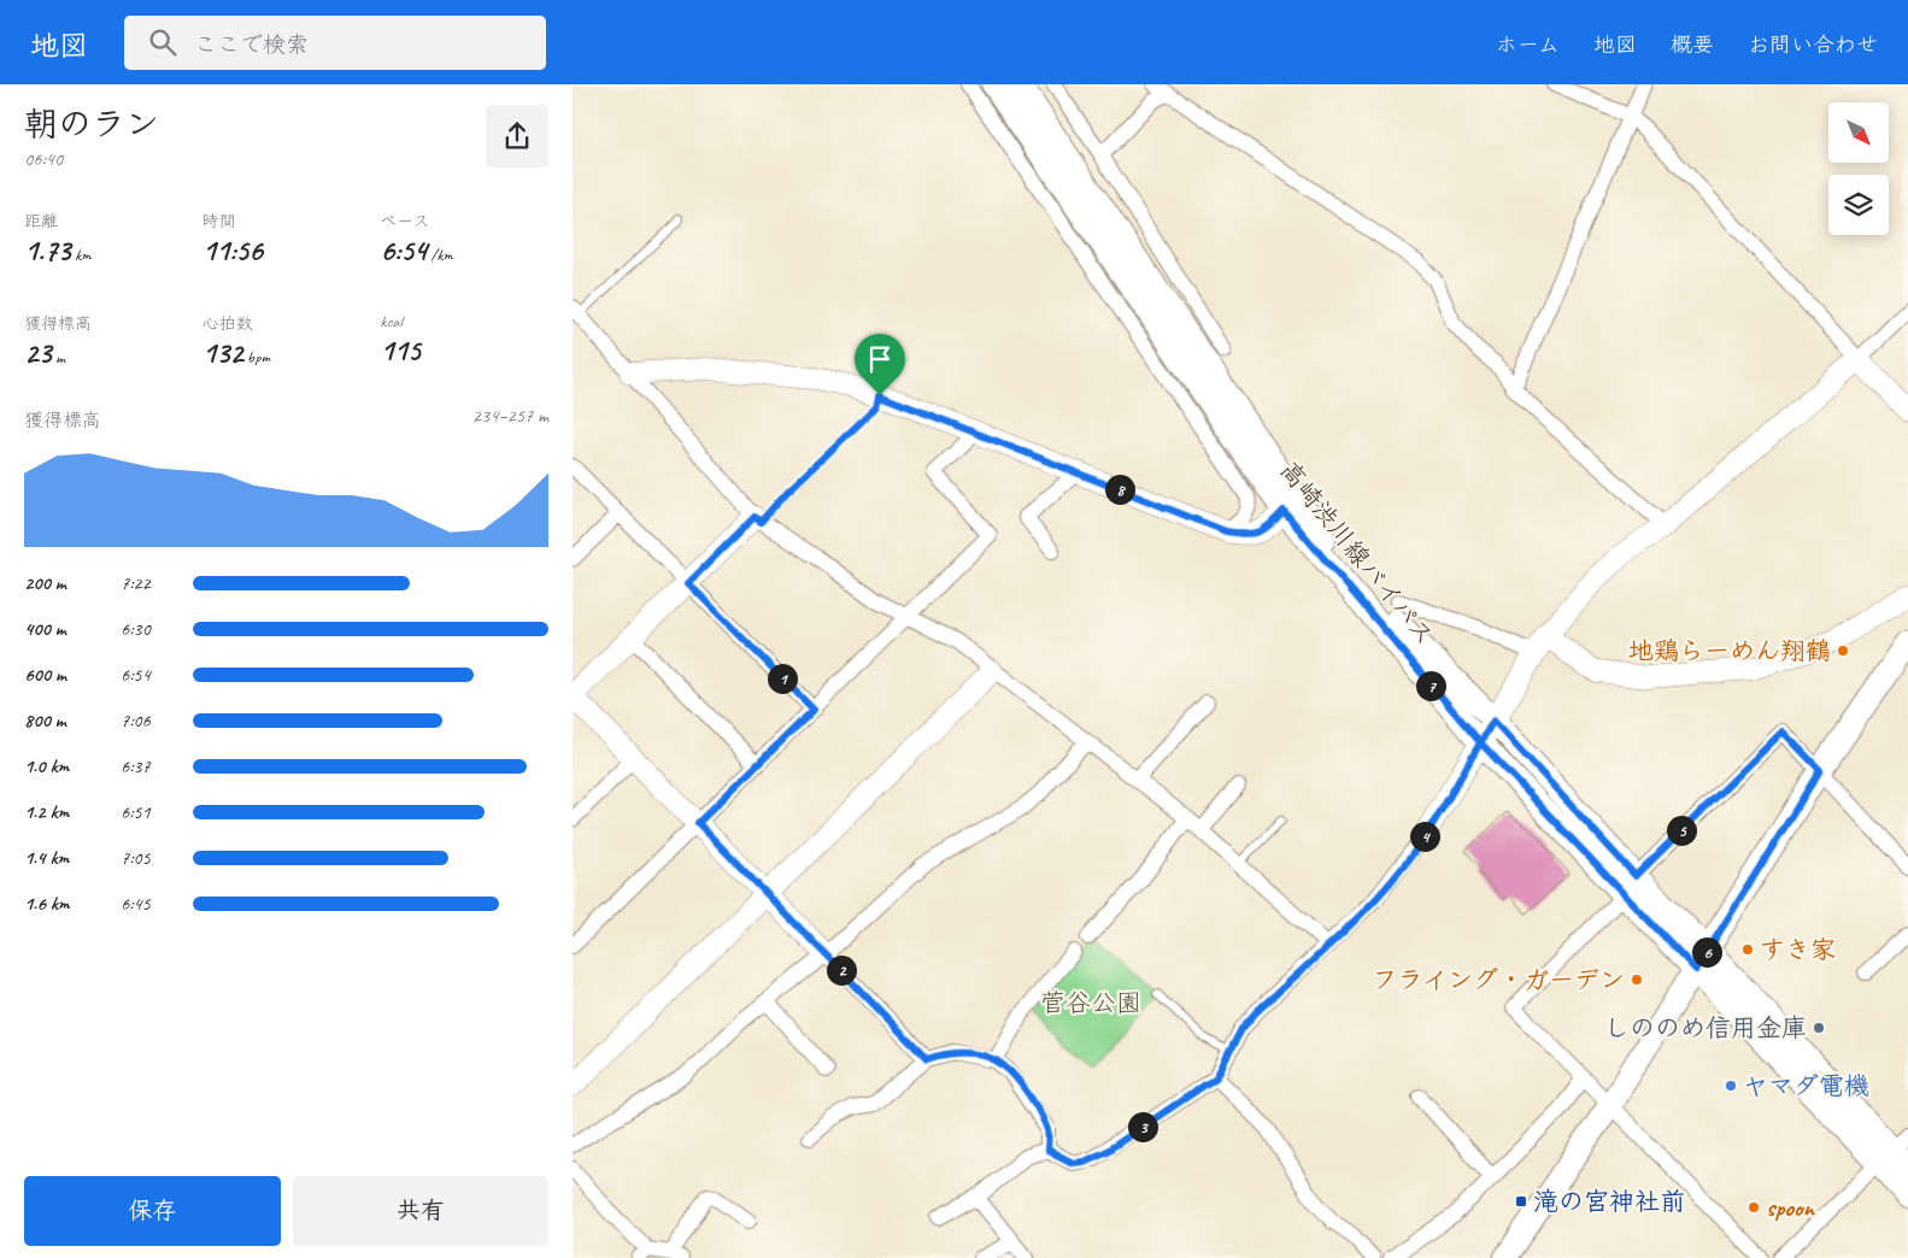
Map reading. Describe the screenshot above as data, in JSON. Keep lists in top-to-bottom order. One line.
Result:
{"streets":{"main road":["高崎渋川線バイパス"]},"parks":["菅谷公園"],"places":{"other":["地鶏らーめん翔鶴","すき家","フライング・ガーデン","しののめ信用金庫","ヤマダ電機","spoon"],"transit":["滝の宮神社前"]},"north":"bottom right","page":{"header":"地図","search":"ここで検索","nav":["ホーム","地図","概要","お問い合わせ"],"heading":["朝のラン","06:40"],"stats":[["距離","1.73 km"],["時間","11:56"],["ペース","6:54 /km"],["獲得標高","23 m"],["心拍数","132 bpm"],["kcal","115"]],"chart":["獲得標高","234–257 m"],"pins":["8","1","7","5","4","6","2","3"],"list":[{"name":"200 m","note":"7:22"},{"name":"400 m","note":"6:30"},{"name":"600 m","note":"6:54"},{"name":"800 m","note":"7:06"},{"name":"1.0 km","note":"6:37"},{"name":"1.2 km","note":"6:51"},{"name":"1.4 km","note":"7:05"},{"name":"1.6 km","note":"6:45"}],"buttons":["保存","共有"]}}
